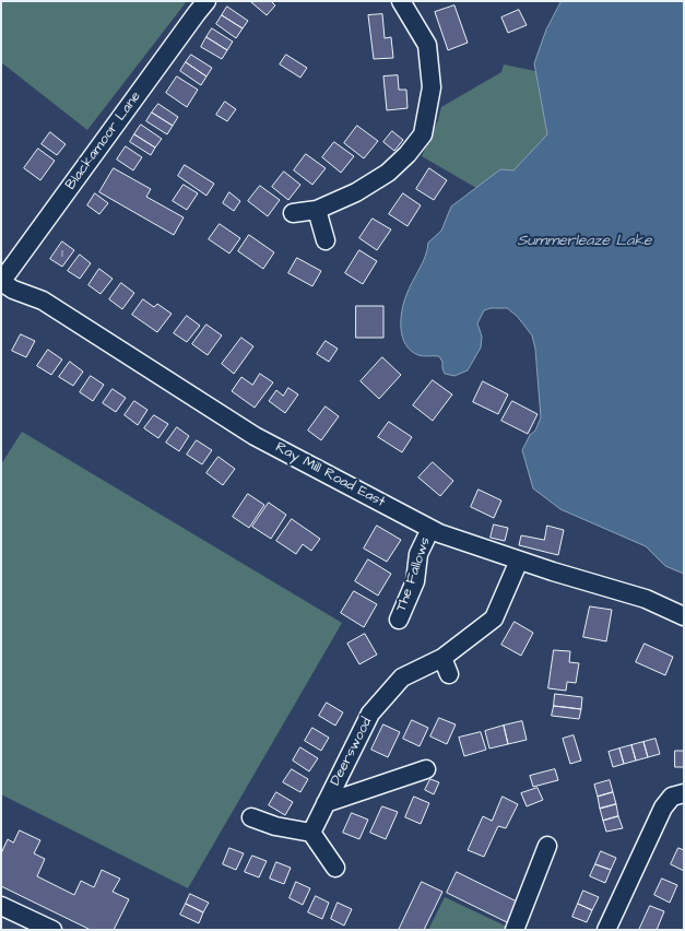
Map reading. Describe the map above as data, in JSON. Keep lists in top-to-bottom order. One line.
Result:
{"streets":{"street":["Blackamoor Lane","Ray Mill Road East","The Fallows","Deerswood"]},"crossings":[["Blackamoor Lane","Ray Mill Road East"],["Ray Mill Road East","The Fallows"],["Ray Mill Road East","Deerswood"]],"water":["Summerleaze Lake"],"house_numbers":["1"]}
